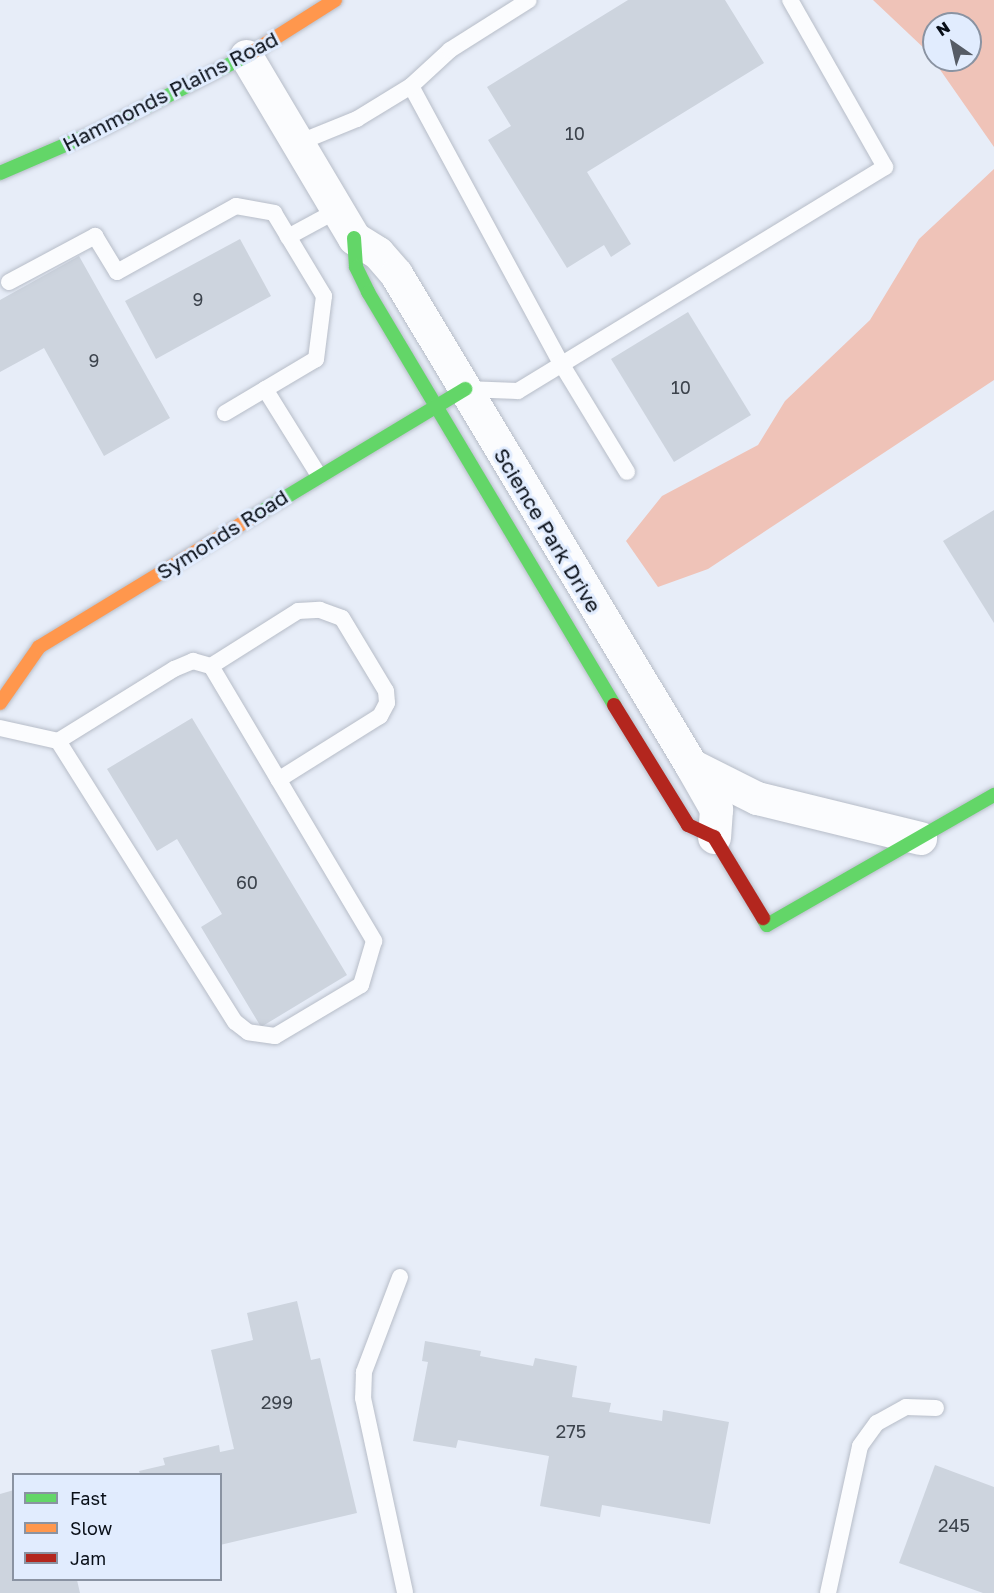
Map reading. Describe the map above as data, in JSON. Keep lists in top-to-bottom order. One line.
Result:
{"streets":{"street":["Hammonds Plains Road","Science Park Drive","Symonds Road"]},"crossings":[["Hammonds Plains Road","Science Park Drive"],["Science Park Drive","Symonds Road"]],"house_numbers":["10","9","9","10","60","299","275","245"],"legend":["Fast","Slow","Jam"],"north":"top left"}
